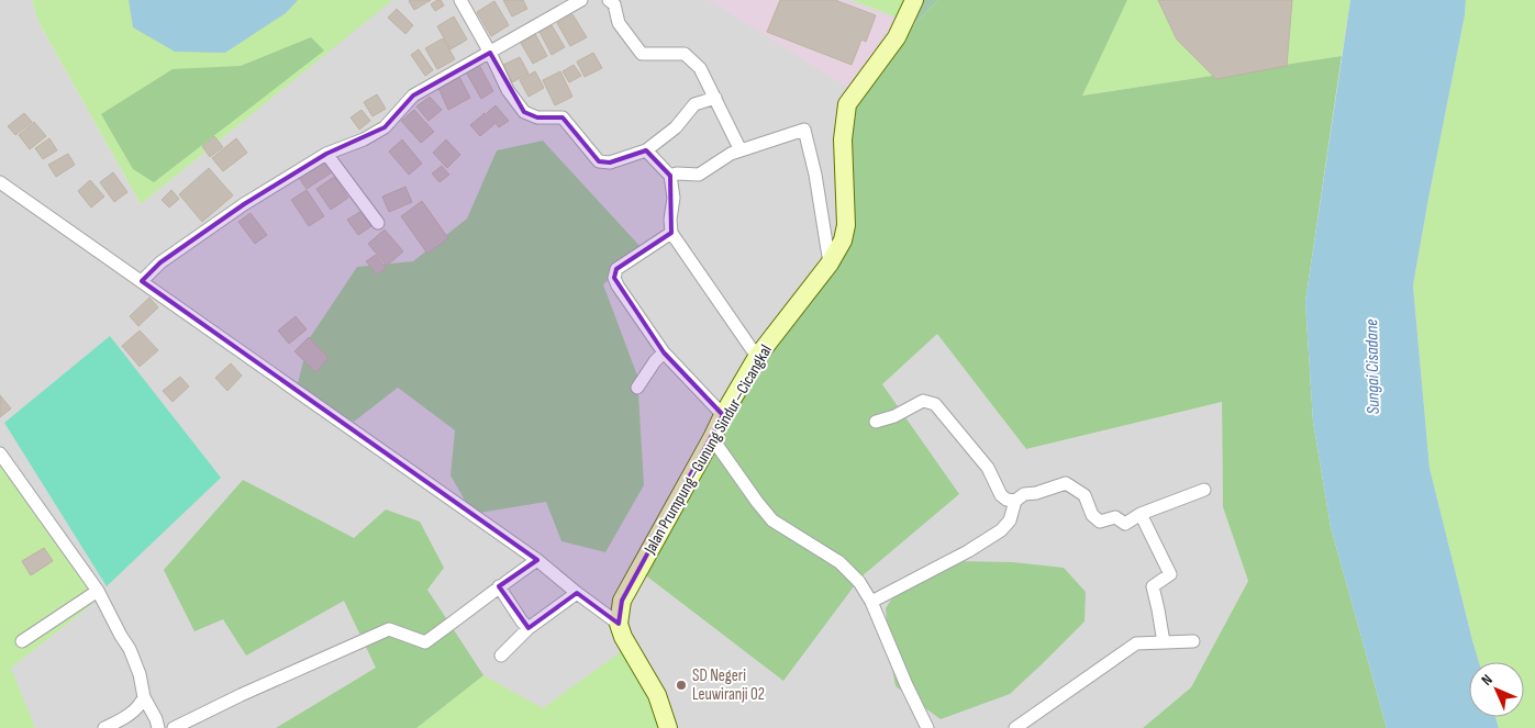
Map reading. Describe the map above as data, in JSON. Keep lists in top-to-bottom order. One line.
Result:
{"streets":{"main road":["Jalan Prumpung–Gunung Sindur–Cicangkal"]},"water":["Sungai Cisadane"],"places":["SD Negeri Leuwiranji 02"],"north":"top left"}
